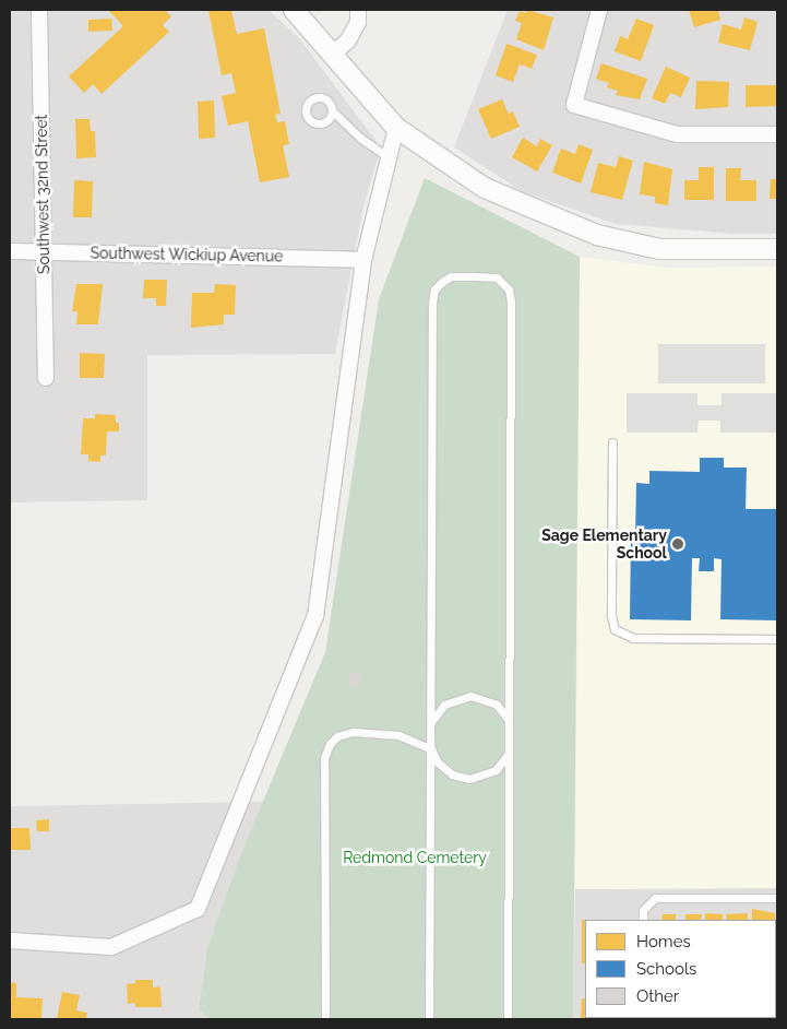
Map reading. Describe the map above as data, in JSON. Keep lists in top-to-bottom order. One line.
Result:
{"streets":{"street":["Southwest 32nd Street","Southwest Wickiup Avenue"]},"crossings":[["Southwest 32nd Street","Southwest Wickiup Avenue"]],"parks":["Redmond Cemetery"],"places":["Sage Elementary School"],"legend":["Homes","Schools","Other"]}
